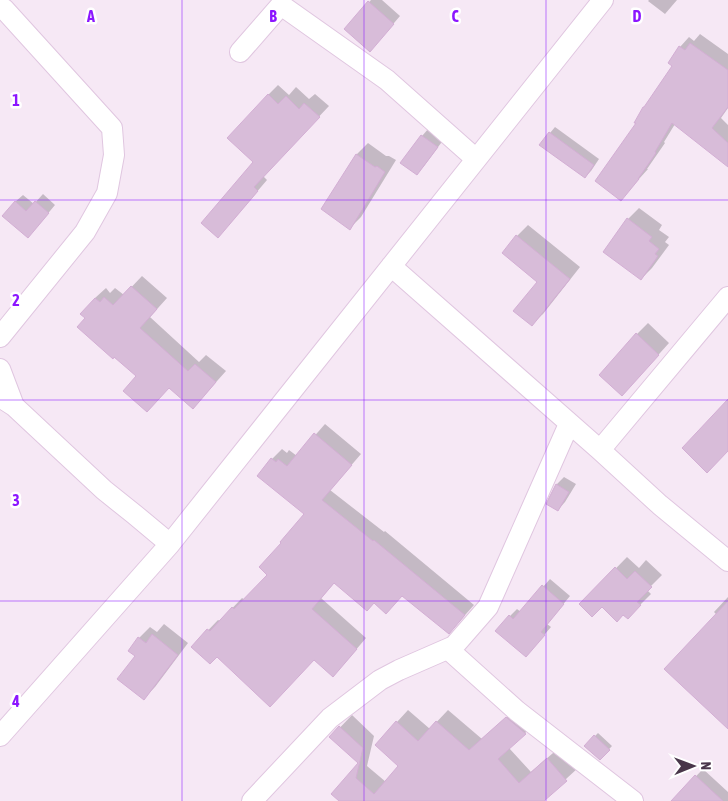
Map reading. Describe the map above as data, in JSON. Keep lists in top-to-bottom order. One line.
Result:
{"north":"right","grid":{"columns":["A","B","C","D"],"rows":["1","2","3","4"]}}
